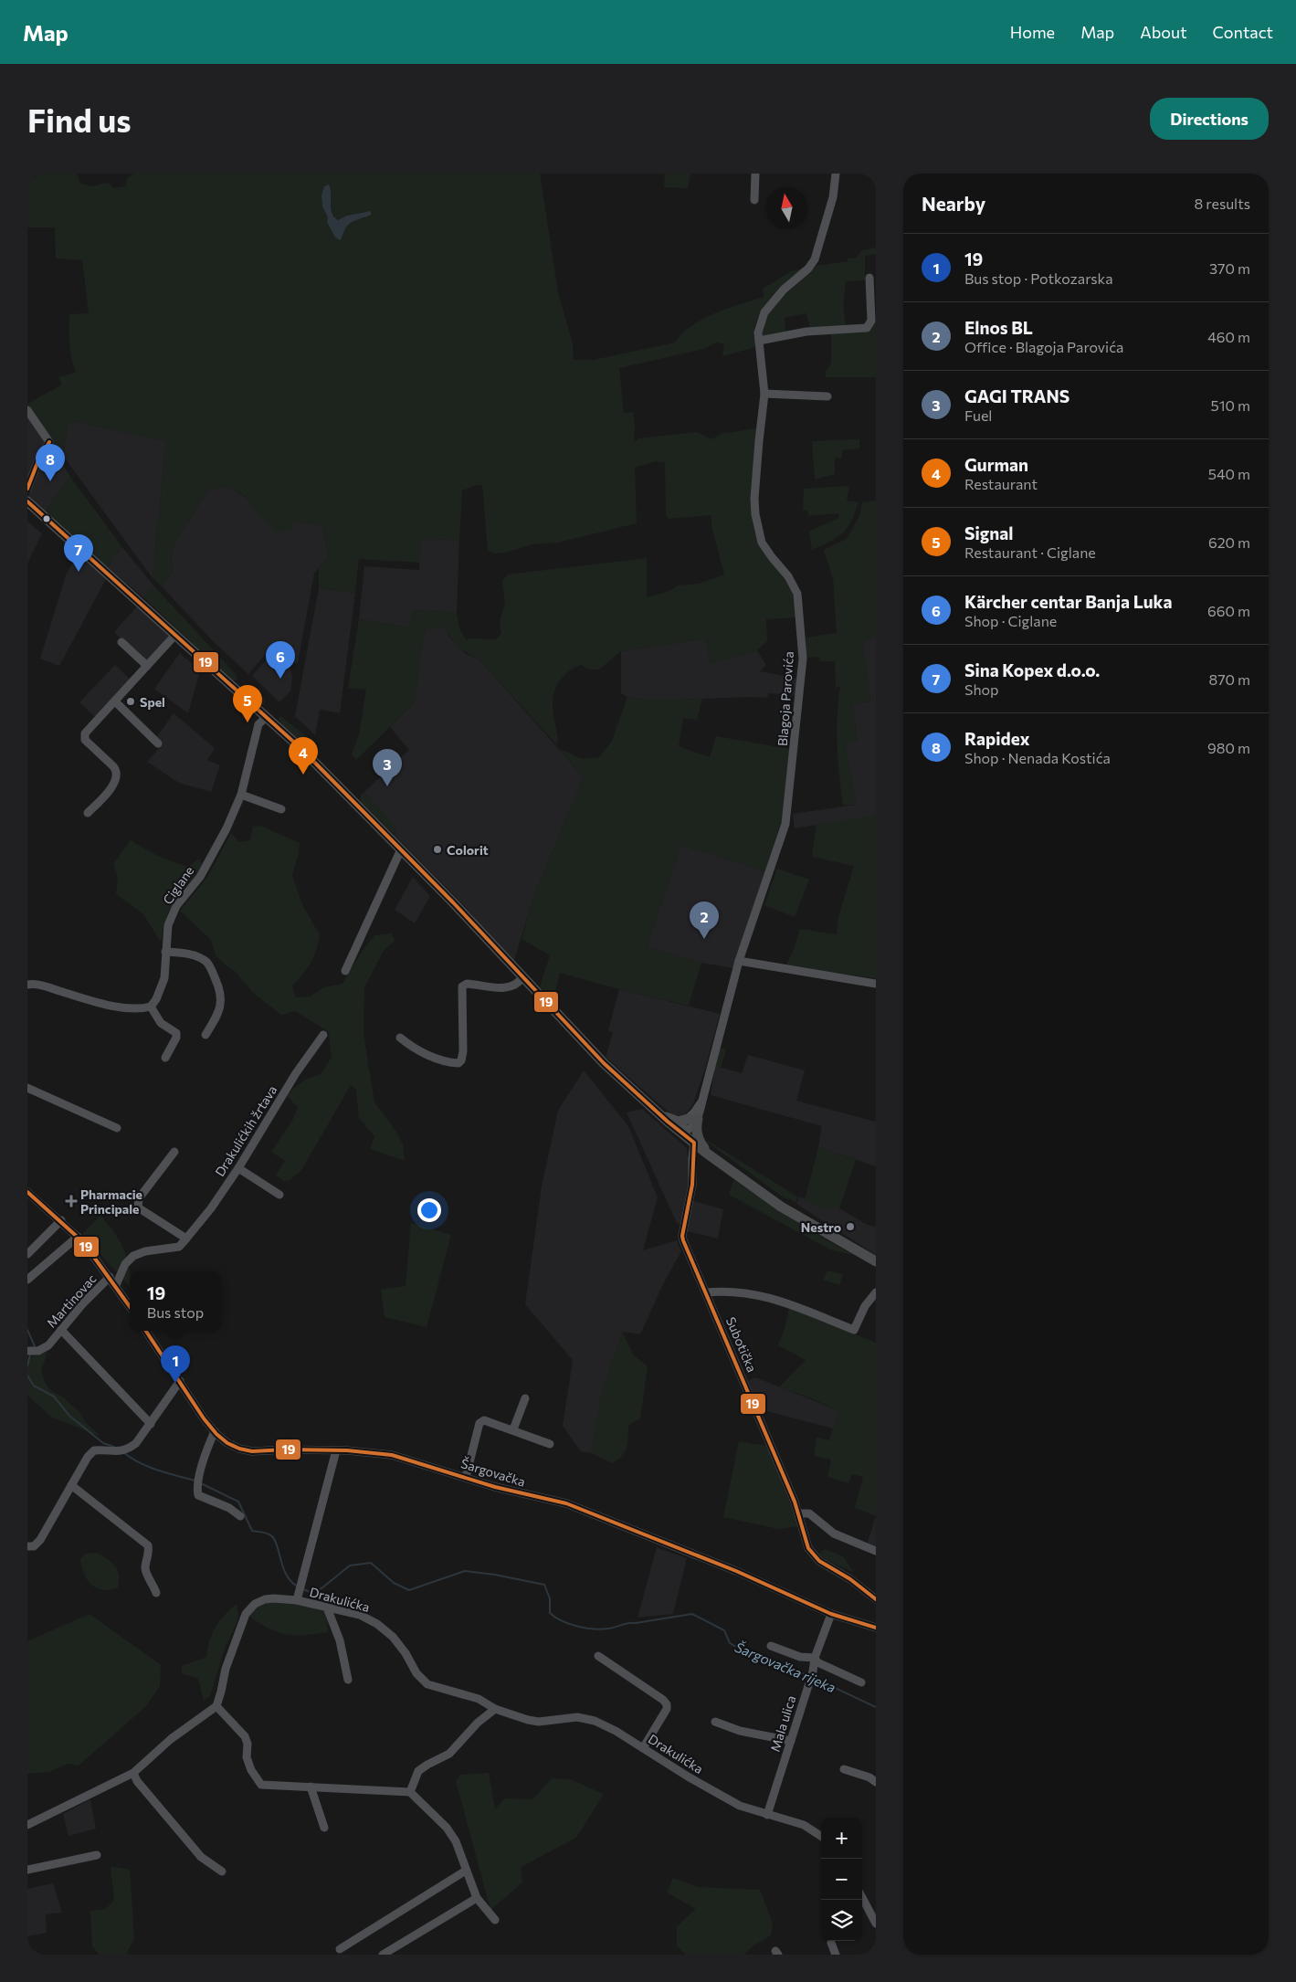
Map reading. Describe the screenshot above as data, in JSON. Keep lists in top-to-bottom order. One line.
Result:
{"streets":{"street":["Blagoja Parovića","Ciglane","Drakulićkih žrtava","Martinovac","Subotička","Šargovačka","Drakulićka","Mala ulica"]},"crossings":[["Šargovačka","Mala ulica"],["Drakulićka","Mala ulica"]],"water":["Šargovačka rijeka"],"places":{"other":["Spel","Colorit","Nestro"],"health":["Pharmacie Principale"]},"lines":["transit line 19"],"north":"top","page":{"header":"Map","nav":["Home","Map","About","Contact"],"buttons":"Directions","title":"Find us","heading":["Nearby","8 results"],"list":[{"mark":"1","name":"19","note":"Bus stop · Potkozarska","value":"370 m"},{"mark":"2","name":"Elnos BL","note":"Office · Blagoja Parovića","value":"460 m"},{"mark":"3","name":"GAGI TRANS","note":"Fuel","value":"510 m"},{"mark":"4","name":"Gurman","note":"Restaurant","value":"540 m"},{"mark":"5","name":"Signal","note":"Restaurant · Ciglane","value":"620 m"},{"mark":"6","name":"Kärcher centar Banja Luka","note":"Shop · Ciglane","value":"660 m"},{"mark":"7","name":"Sina Kopex d.o.o.","note":"Shop","value":"870 m"},{"mark":"8","name":"Rapidex","note":"Shop · Nenada Kostića","value":"980 m"}],"pins":["8","7","6","5","4","3","2","1"],"popup":["19","Bus stop"],"map_buttons":["+","−"]}}
